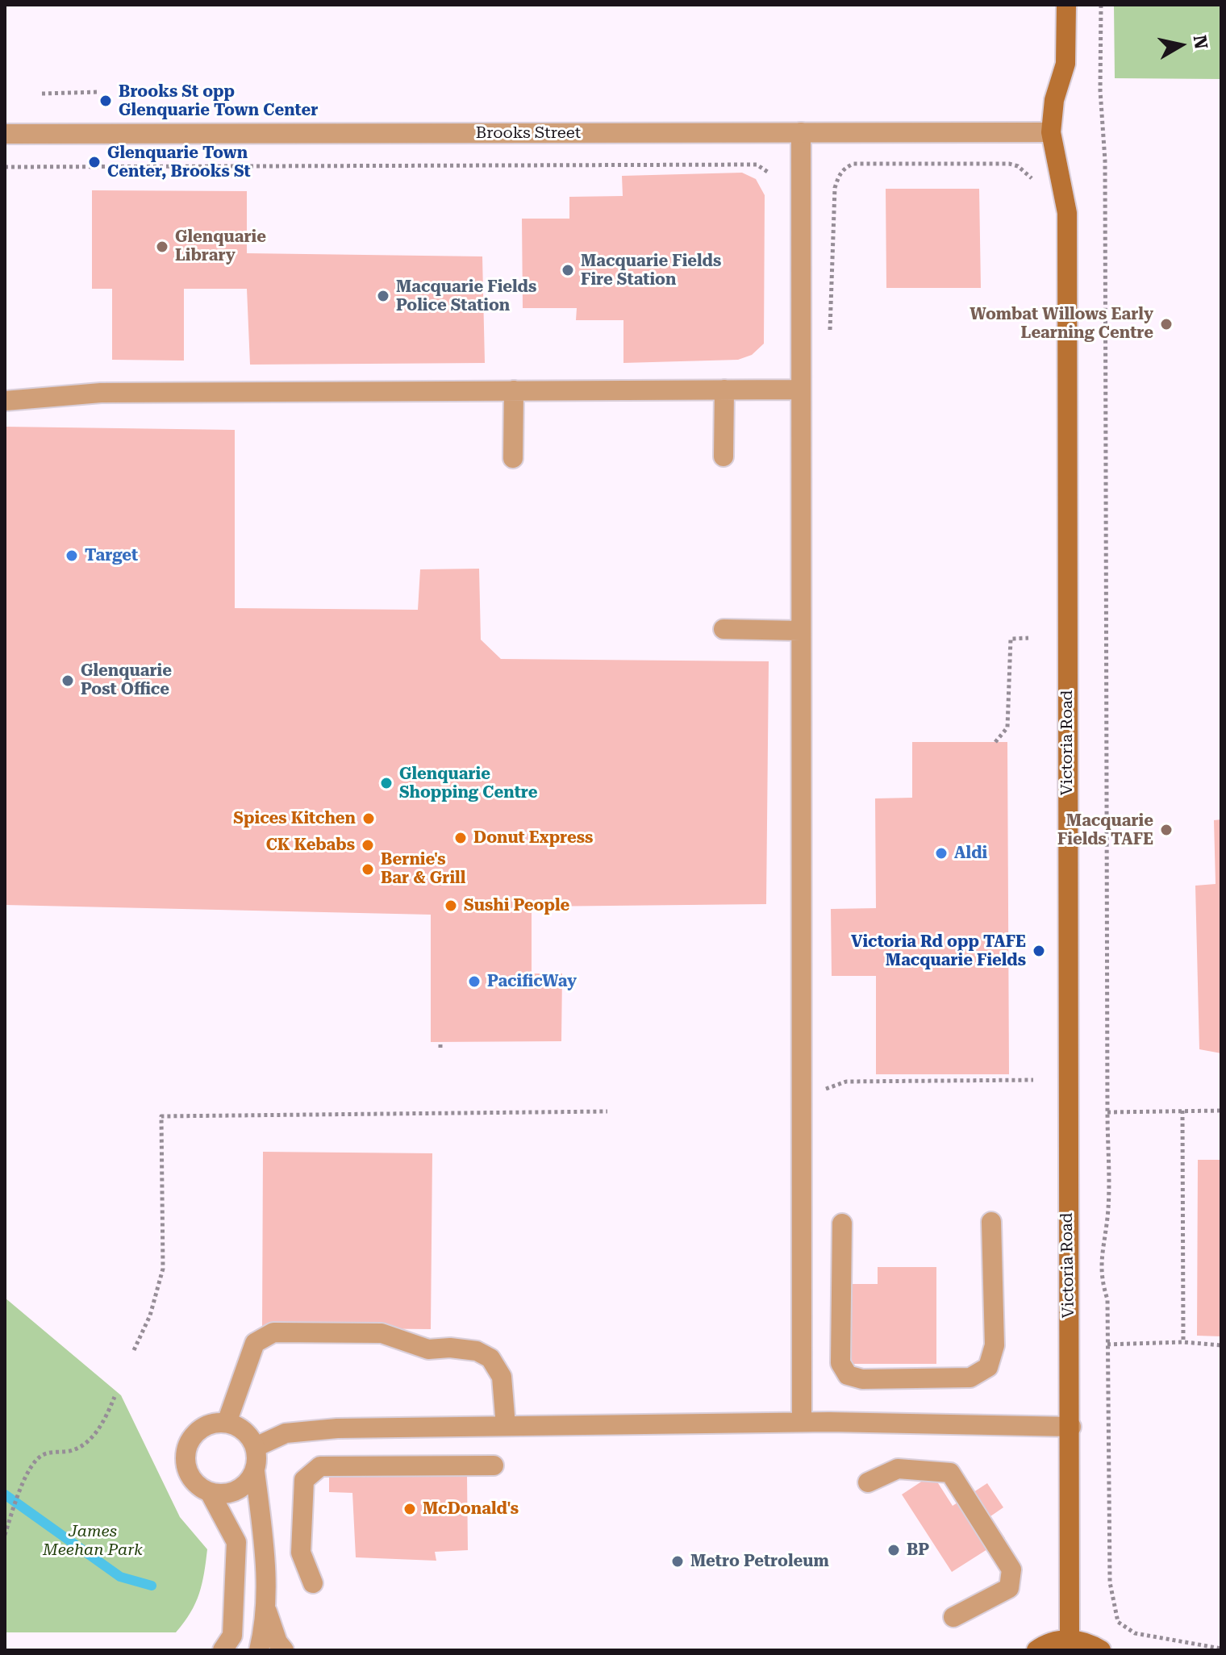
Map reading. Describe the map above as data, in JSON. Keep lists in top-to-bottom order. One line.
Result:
{"streets":{"street":["Brooks Street","Victoria Road"]},"crossings":[["Brooks Street","Victoria Road"]],"parks":["James Meehan Park"],"places":["Brooks St opp Glenquarie Town Center","Glenquarie Town Center, Brooks St","Glenquarie Library","Macquarie Fields Fire Station","Macquarie Fields Police Station","Wombat Willows Early Learning Centre","Target","Glenquarie Post Office","Glenquarie Shopping Centre","Spices Kitchen","Macquarie Fields TAFE","Donut Express","CK Kebabs","Aldi","Bernie's Bar & Grill","Sushi People","Victoria Rd opp TAFE Macquarie Fields","PacificWay","McDonald's","BP","Metro Petroleum"],"north":"right"}
